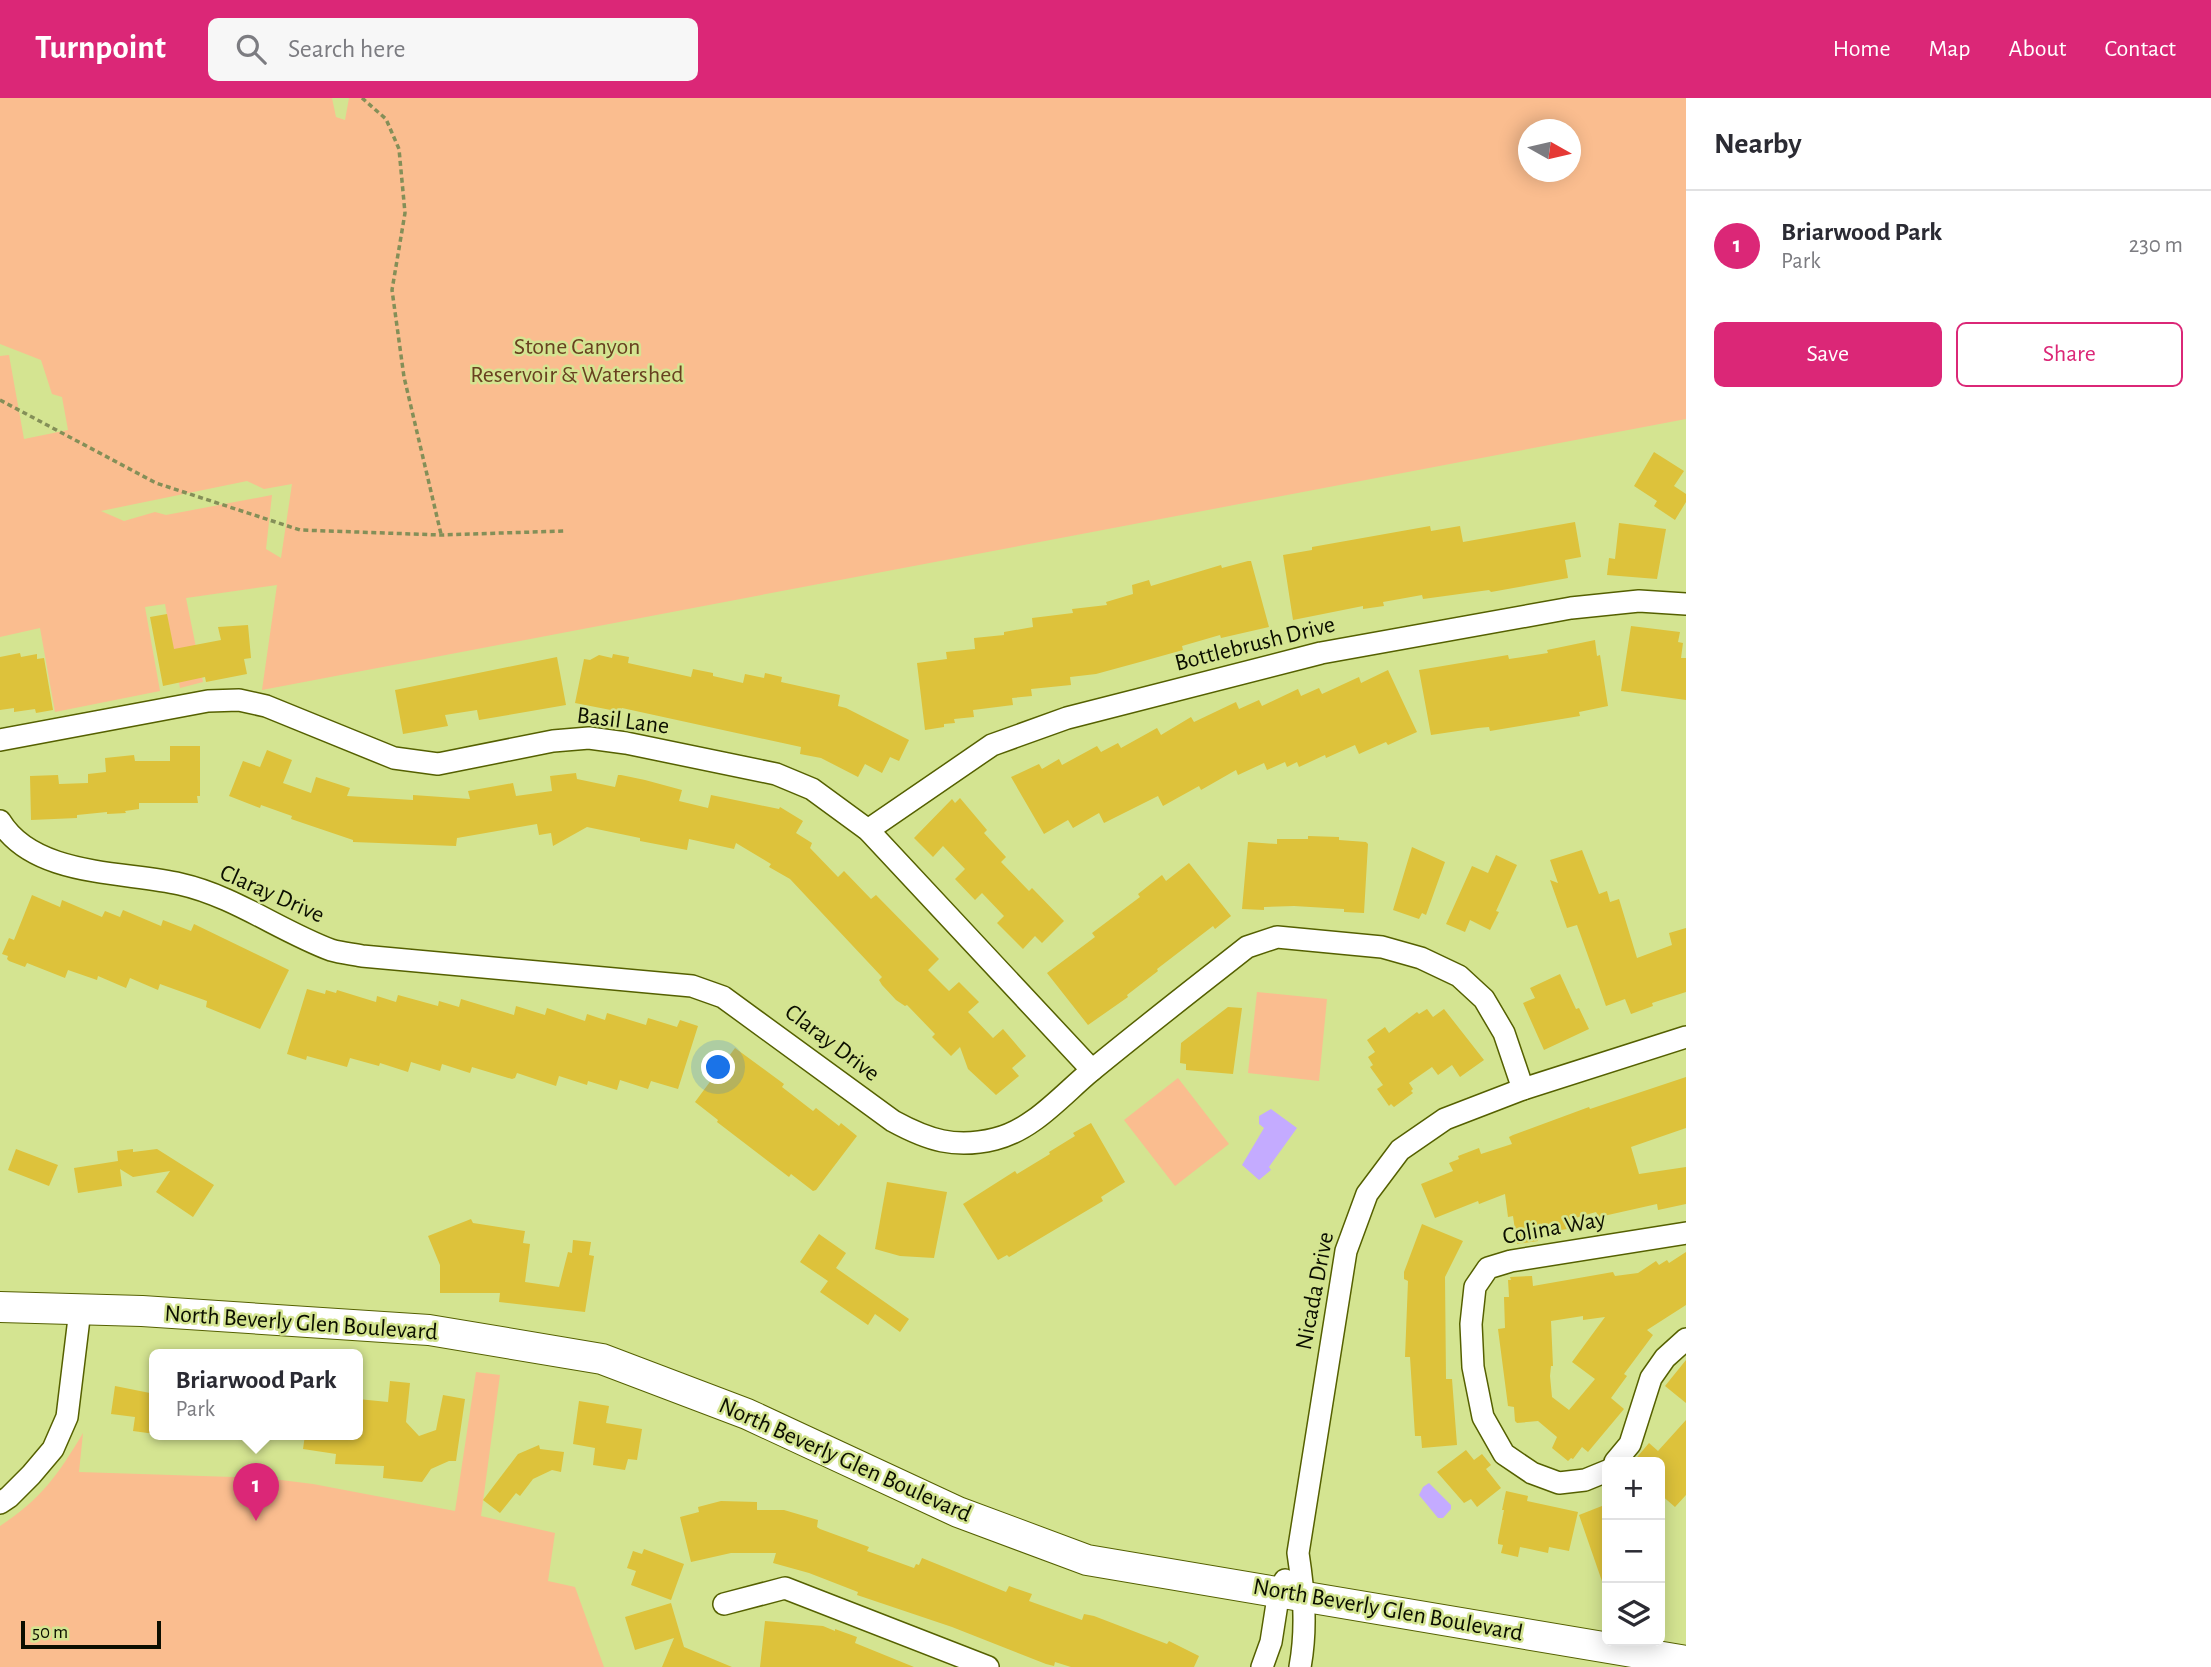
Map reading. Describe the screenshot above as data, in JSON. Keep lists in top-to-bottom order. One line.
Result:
{"streets":{"main road":["North Beverly Glen Boulevard"],"street":["Bottlebrush Drive","Basil Lane","Claray Drive","Colina Way","Nicada Drive"]},"crossings":[["Bottlebrush Drive","Basil Lane"],["Basil Lane","Claray Drive"],["Claray Drive","Nicada Drive"],["Nicada Drive","North Beverly Glen Boulevard"]],"parks":["Stone Canyon Reservoir & Watershed"],"scale_bar":"50 m","north":"right","page":{"header":"Turnpoint","search":"Search here","nav":["Home","Map","About","Contact"],"heading":"Nearby","list":[{"mark":"1","name":"Briarwood Park","note":"Park","value":"230 m"}],"buttons":["Save","Share"],"popup":["Briarwood Park","Park"],"map_buttons":["+","−"],"pins":"1","scale":"50 m"}}
